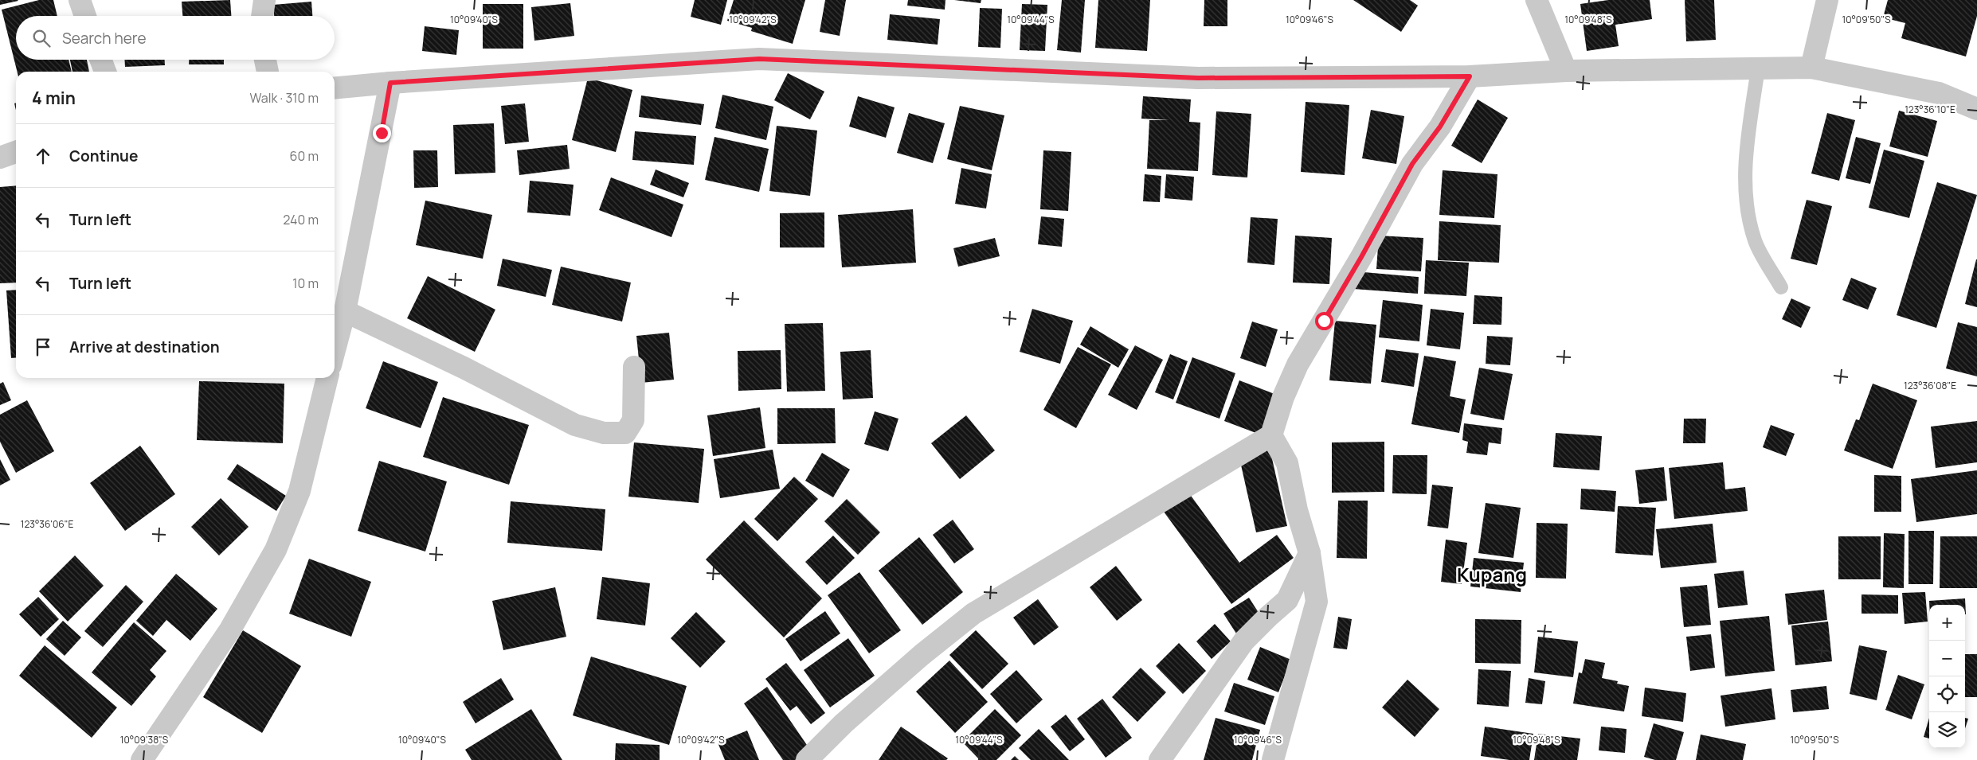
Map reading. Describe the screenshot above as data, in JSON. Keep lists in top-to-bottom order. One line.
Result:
{"districts":["Kupang"],"page":{"search":"Search here","heading":["4 min","Walk · 310 m"],"list":[["Continue","60 m"],["Turn left","240 m"],["Turn left","10 m"],"Arrive at destination"],"map_buttons":["+","−"]},"coordinates":["10°09'42\"S","10°09'44\"S","10°09'46\"S","10°09'48\"S","10°09'40\"S","10°09'50\"S","123°36'10\"E","123°36'08\"E","123°36'06\"E","10°09'38\"S"]}
